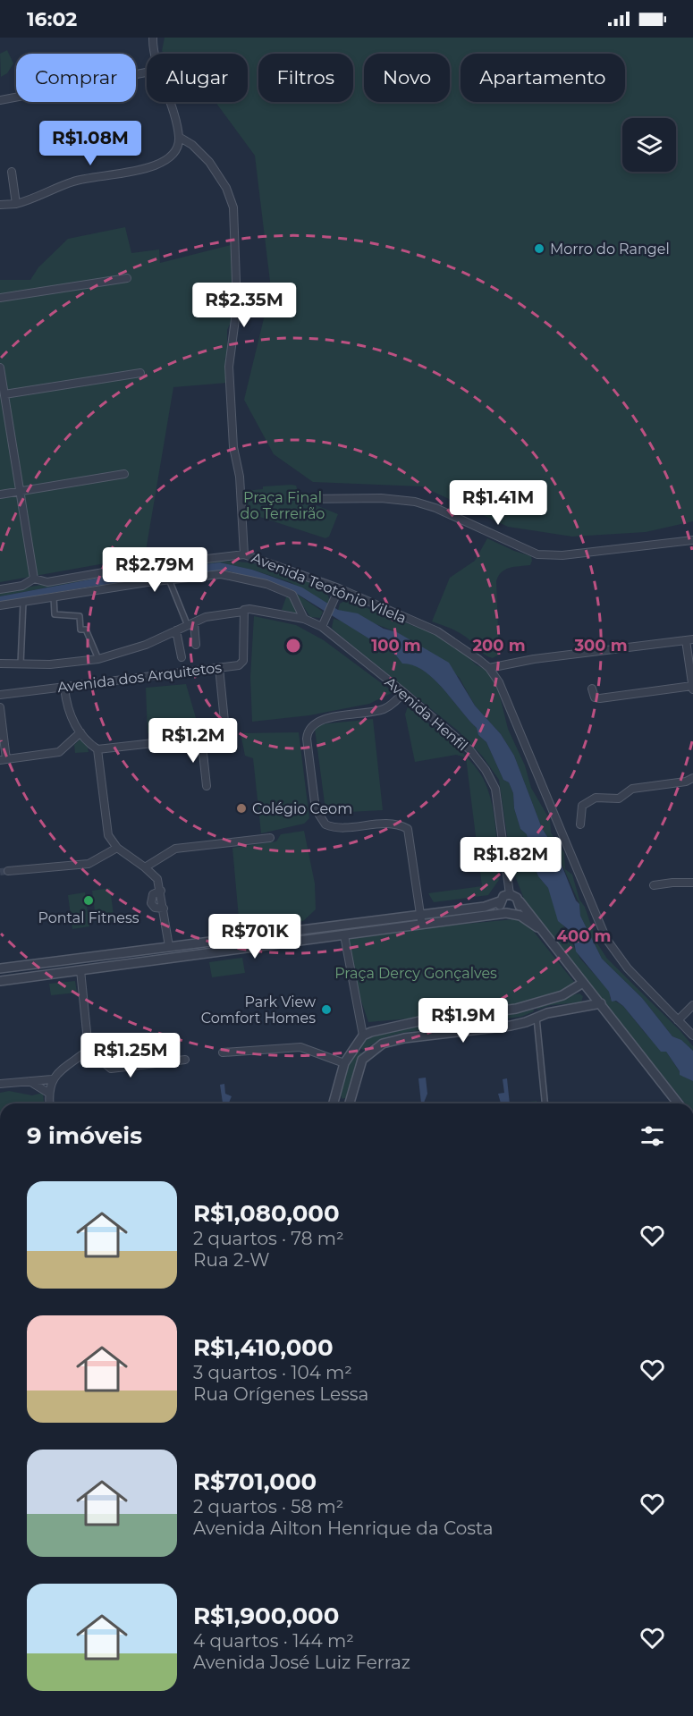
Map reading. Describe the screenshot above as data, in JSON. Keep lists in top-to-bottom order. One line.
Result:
{"streets":{"street":["Avenida Teotônio Vilela","Avenida dos Arquitetos","Avenida Henfil"]},"parks":["Praça Final do Terreirão","Praça Dercy Gonçalves"],"places":["Morro do Rangel","Colégio Ceom","Pontal Fitness","Park View Comfort Homes"],"page":{"status":"16:02","chip":["Comprar","Alugar","Filtros","Novo","Apartamento"],"price":["R$1.08M","R$2.35M","R$1.41M","R$2.79M","R$1.2M","R$1.82M","R$701K","R$1.9M","R$1.25M"],"heading":"9 imóveis","list":[{"name":"R$1,080,000","note":"2 quartos · 78 m² · Rua 2-W"},{"name":"R$1,410,000","note":"3 quartos · 104 m² · Rua Orígenes Lessa"},{"name":"R$701,000","note":"2 quartos · 58 m² · Avenida Ailton Henrique da Costa"},{"name":"R$1,900,000","note":"4 quartos · 144 m² · Avenida José Luiz Ferraz"}]},"rings":["100 m","200 m","300 m","400 m"]}
